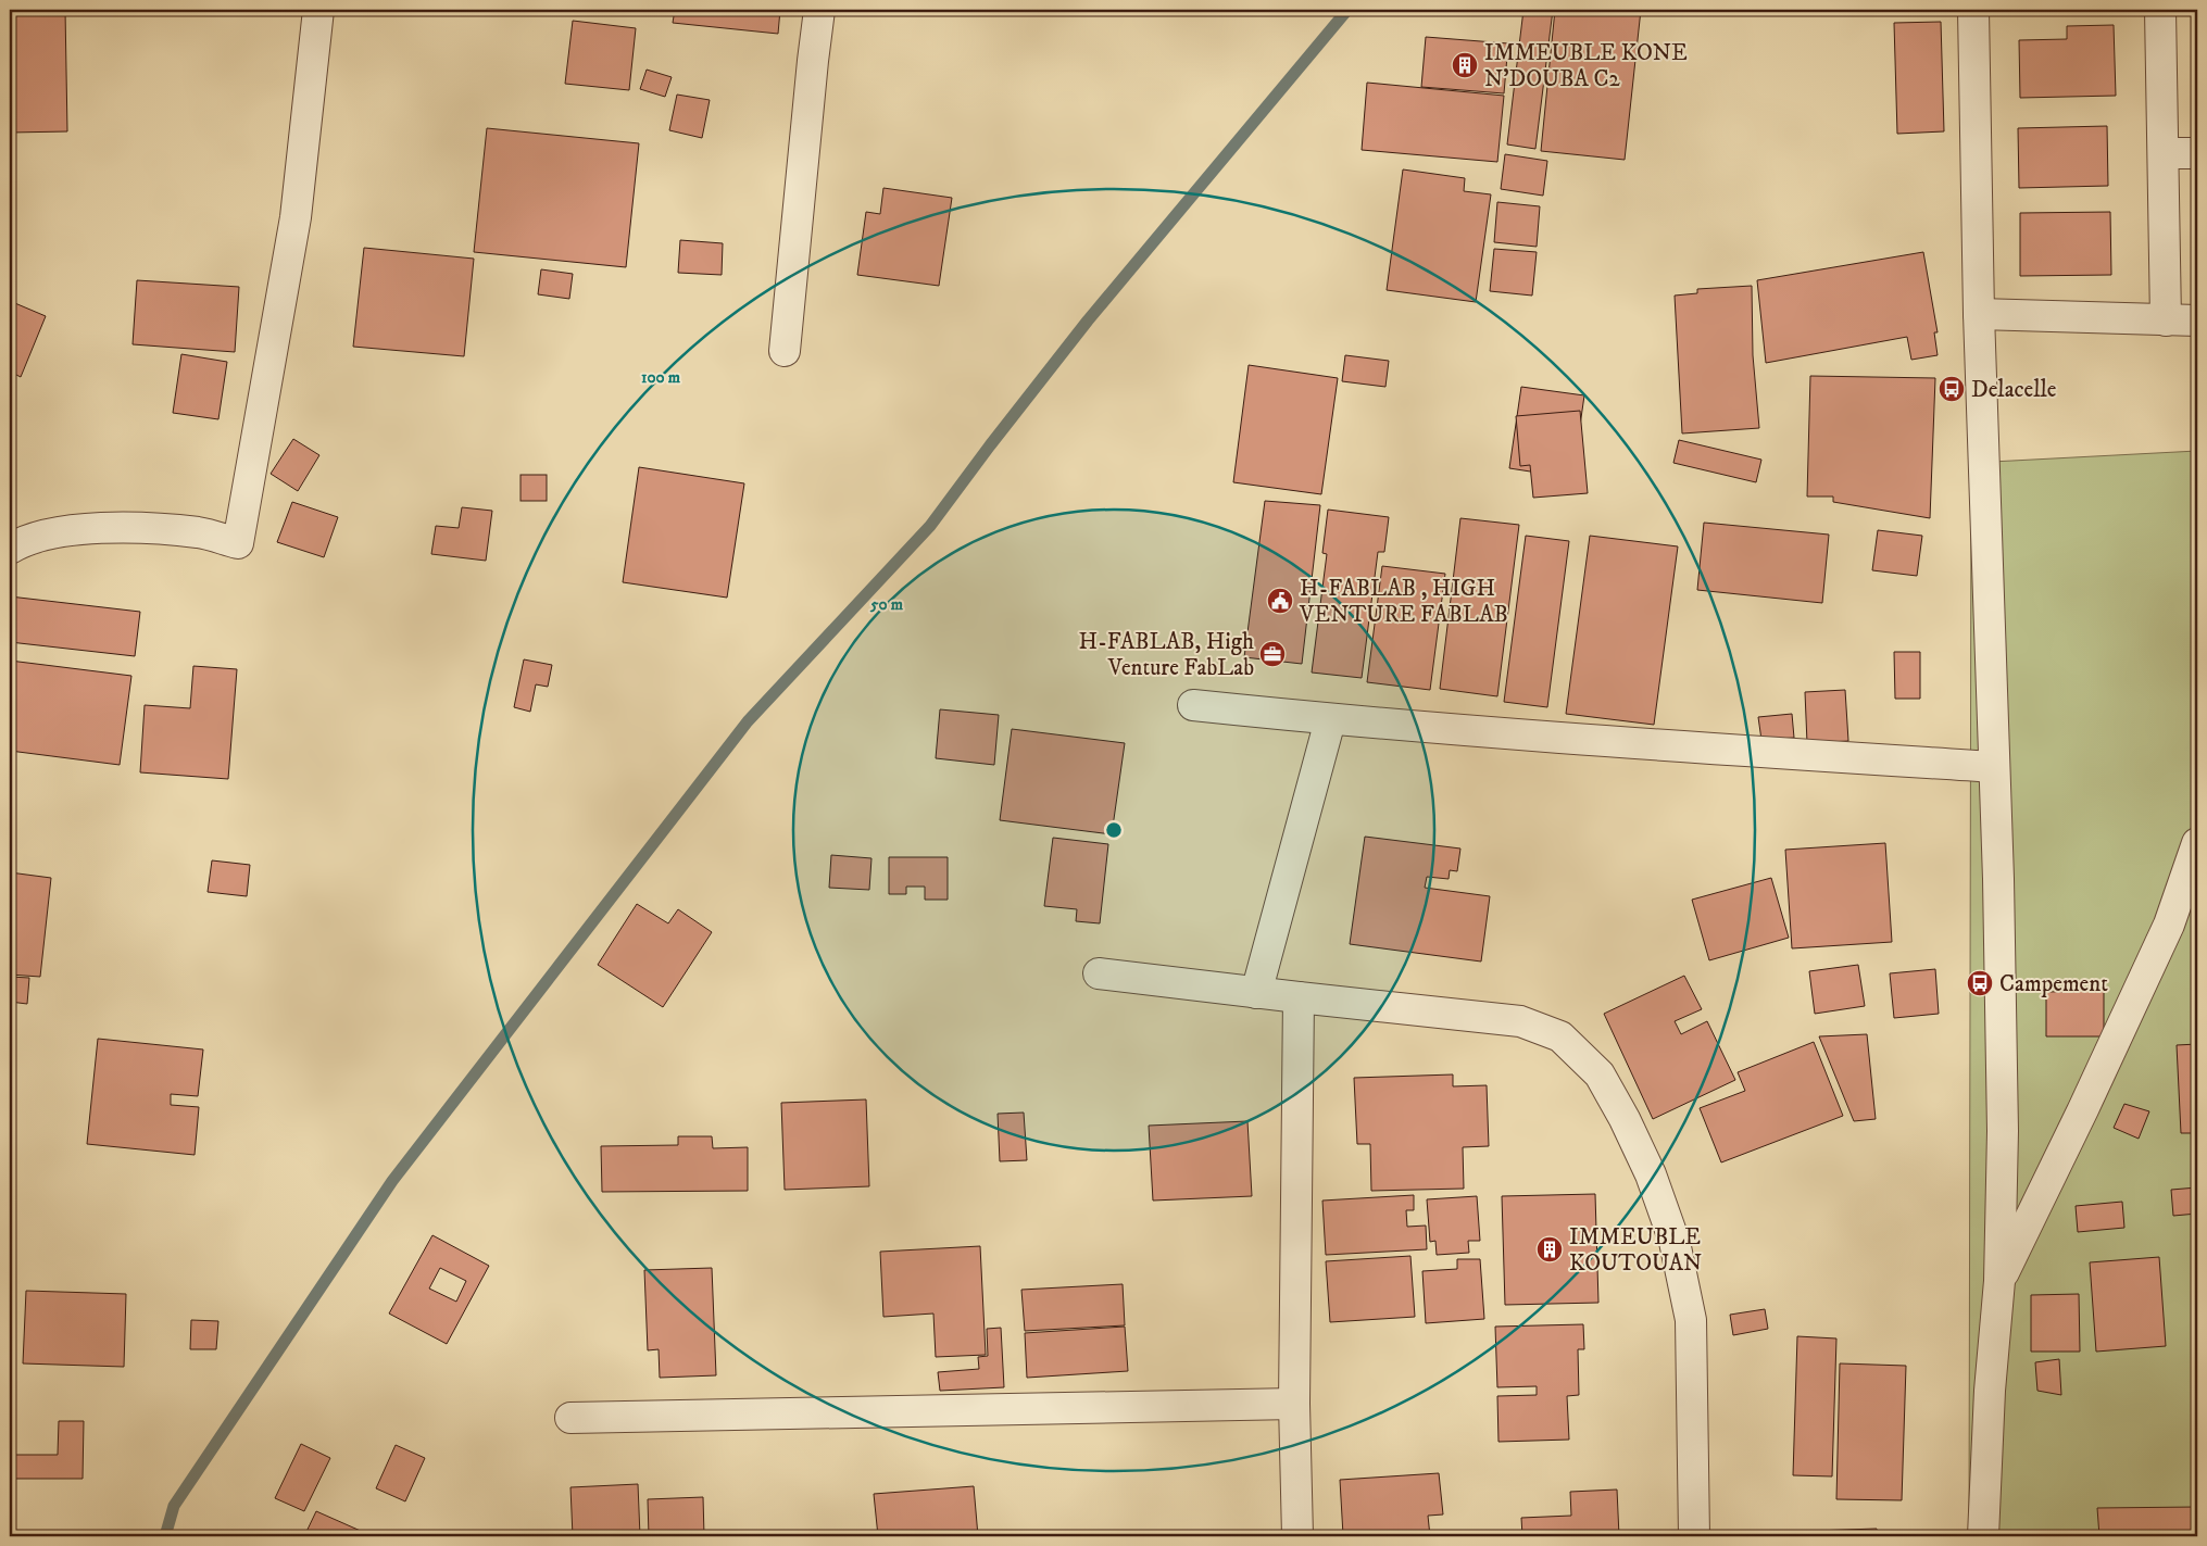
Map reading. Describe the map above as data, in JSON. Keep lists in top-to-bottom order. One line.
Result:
{"places":{"building":["IMMEUBLE KONE N'DOUBA C2","IMMEUBLE KOUTOUAN"],"bus stop":["Delacelle","Campement"],"public building":["H-FABLAB , HIGH VENTURE FABLAB"],"office":["H-FABLAB, High Venture FabLab"]},"rings":["100 m","50 m"]}
